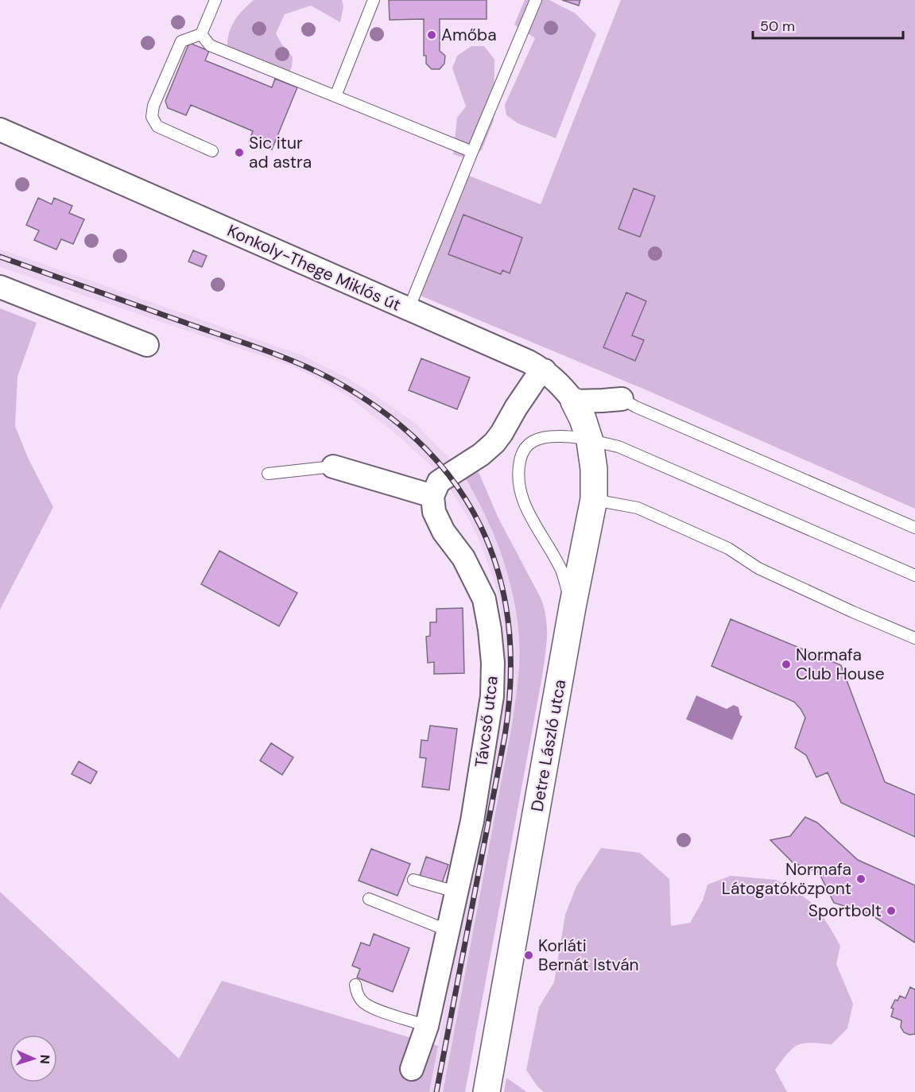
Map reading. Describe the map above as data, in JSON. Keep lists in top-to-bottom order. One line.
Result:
{"streets":{"street":["Konkoly-Thege Miklós út","Távcső utca","Detre László utca"]},"crossings":[["Konkoly-Thege Miklós út","Detre László utca"]],"places":["Amőba","Sic itur ad astra","Normafa Club House","Normafa Látogatóközpont","Sportbolt","Korláti Bernát István"],"scale_bar":"50 m","north":"right"}
